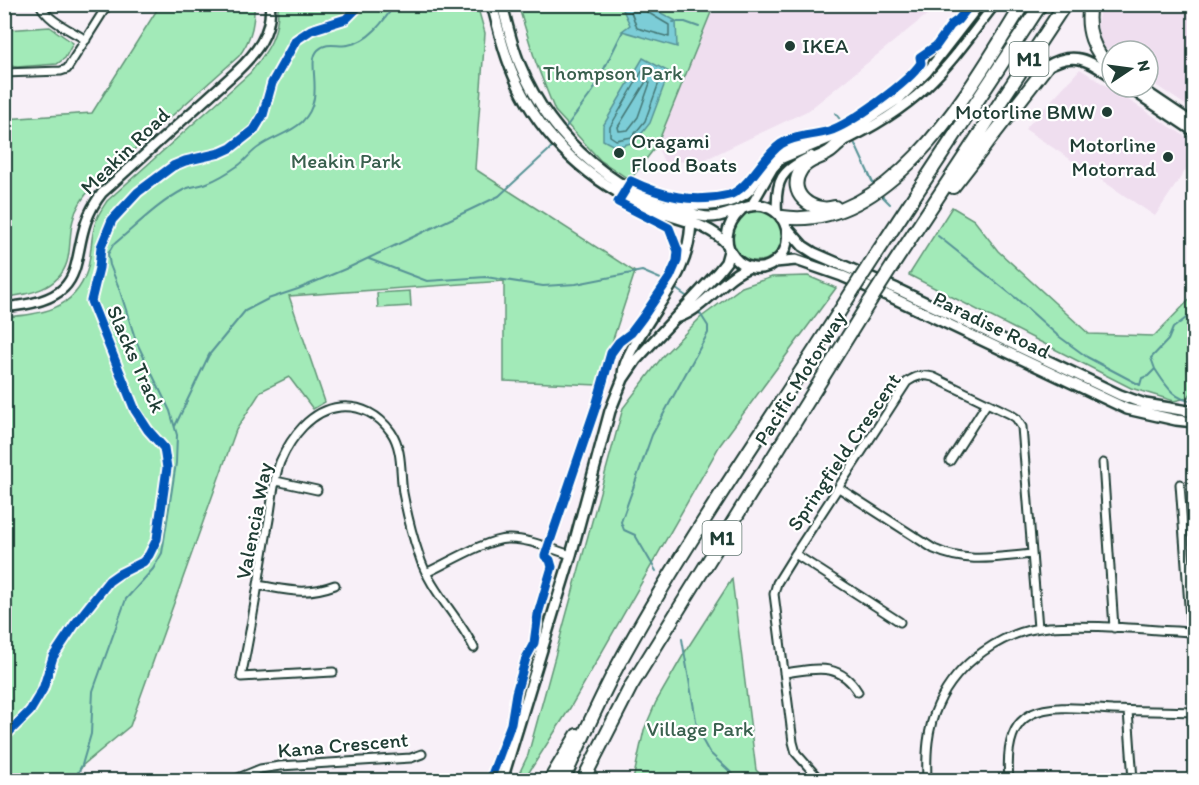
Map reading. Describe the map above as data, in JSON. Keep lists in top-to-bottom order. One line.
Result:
{"streets":{"highway":["M1","Pacific Motorway"],"main road":["Paradise Road"],"street":["Meakin Road","Springfield Crescent","Valencia Way","Kana Crescent"],"cycle path":["Slacks Track"]},"parks":["Thompson Park","Meakin Park","Village Park"],"places":["IKEA","Motorline BMW","Oragami Flood Boats","Motorline Motorrad"],"north":"right"}
